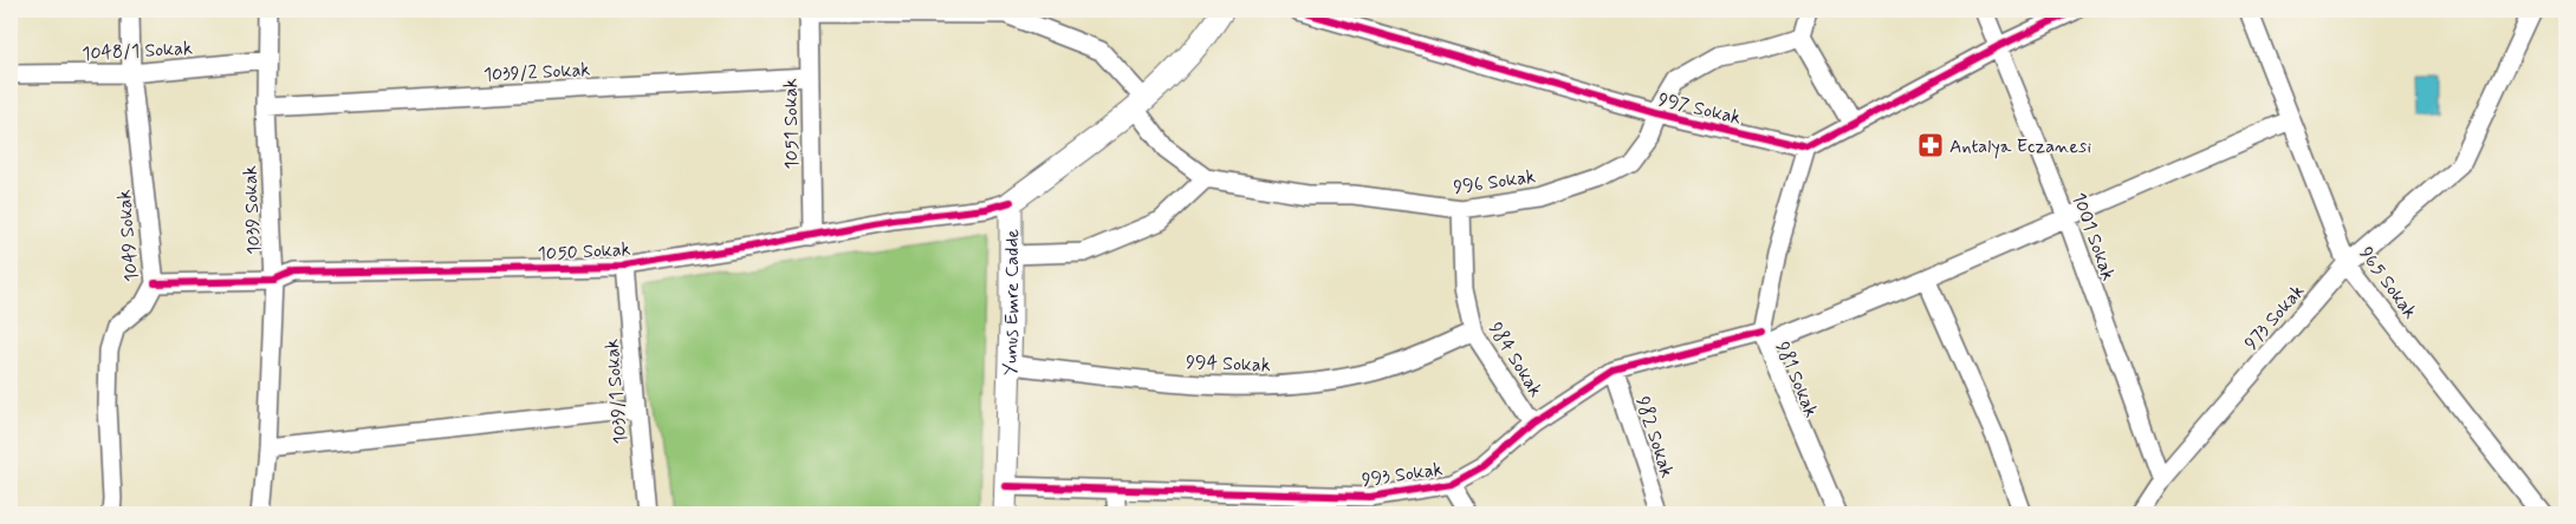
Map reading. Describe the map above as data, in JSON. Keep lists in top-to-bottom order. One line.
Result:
{"streets":{"street":["1048/1 Sokak","1039/2 Sokak","997 Sokak","1051 Sokak","996 Sokak","1039 Sokak","1049 Sokak","1001 Sokak","1050 Sokak","965 Sokak","Yunus Emre Cadde","973 Sokak","984 Sokak","994 Sokak","981 Sokak","1039/1 Sokak","982 Sokak","993 Sokak"]},"crossings":[["1048/1 Sokak","1039 Sokak"],["1048/1 Sokak","1049 Sokak"],["1039/2 Sokak","1051 Sokak"],["1039/2 Sokak","1039 Sokak"],["997 Sokak","996 Sokak"],["997 Sokak","981 Sokak"],["1051 Sokak","1050 Sokak"],["996 Sokak","Yunus Emre Cadde"],["996 Sokak","984 Sokak"],["1039 Sokak","1050 Sokak"],["1049 Sokak","1050 Sokak"],["1001 Sokak","973 Sokak"],["1001 Sokak","993 Sokak"],["1050 Sokak","Yunus Emre Cadde"],["1050 Sokak","1039/1 Sokak"],["965 Sokak","973 Sokak"],["965 Sokak","993 Sokak"],["Yunus Emre Cadde","994 Sokak"],["Yunus Emre Cadde","993 Sokak"],["984 Sokak","994 Sokak"],["984 Sokak","993 Sokak"],["981 Sokak","993 Sokak"],["982 Sokak","993 Sokak"]],"places":{"pharmacy":["Antalya Eczanesi"]}}
